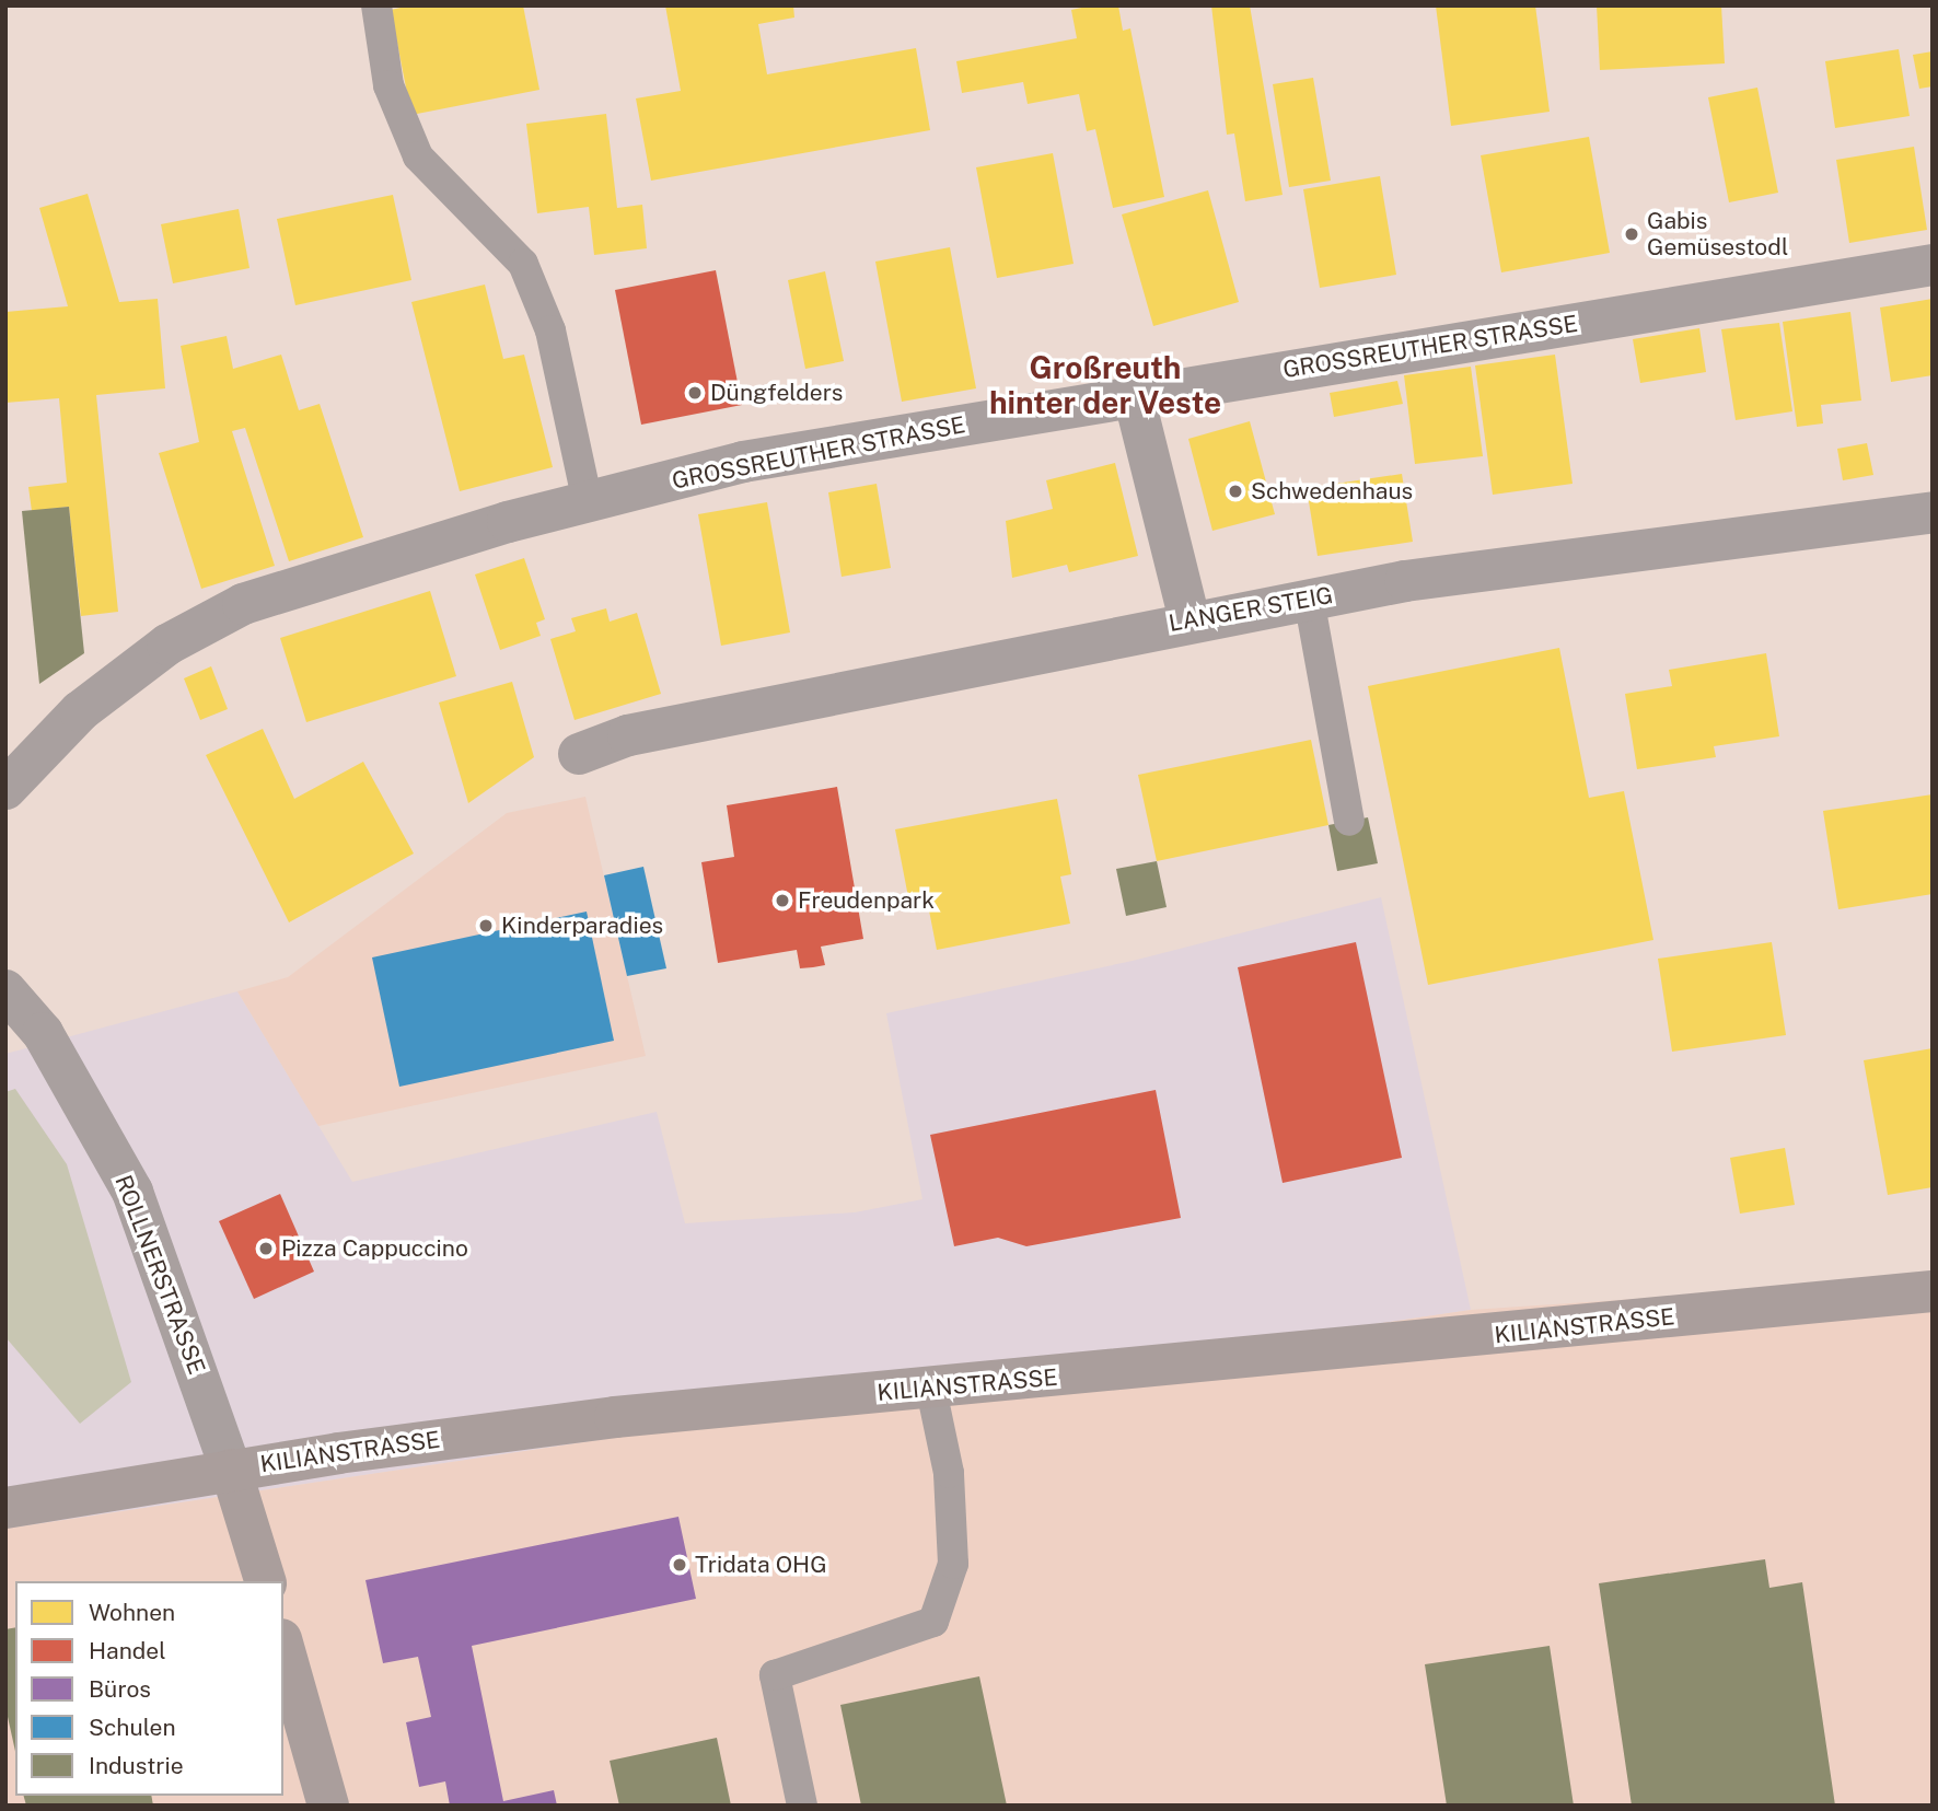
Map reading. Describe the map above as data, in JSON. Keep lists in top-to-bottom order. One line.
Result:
{"streets":{"main road":["ROLLNERSTRASSE","KILIANSTRASSE"],"street":["GROSSREUTHER STRASSE","LANGER STEIG"]},"crossings":[["ROLLNERSTRASSE","KILIANSTRASSE"]],"districts":["Großreuth hinter der Veste"],"places":["Gabis Gemüsestodl","Düngfelders","Schwedenhaus","Freudenpark","Kinderparadies","Pizza Cappuccino","Tridata OHG"],"legend":["Wohnen","Handel","Büros","Schulen","Industrie"]}
